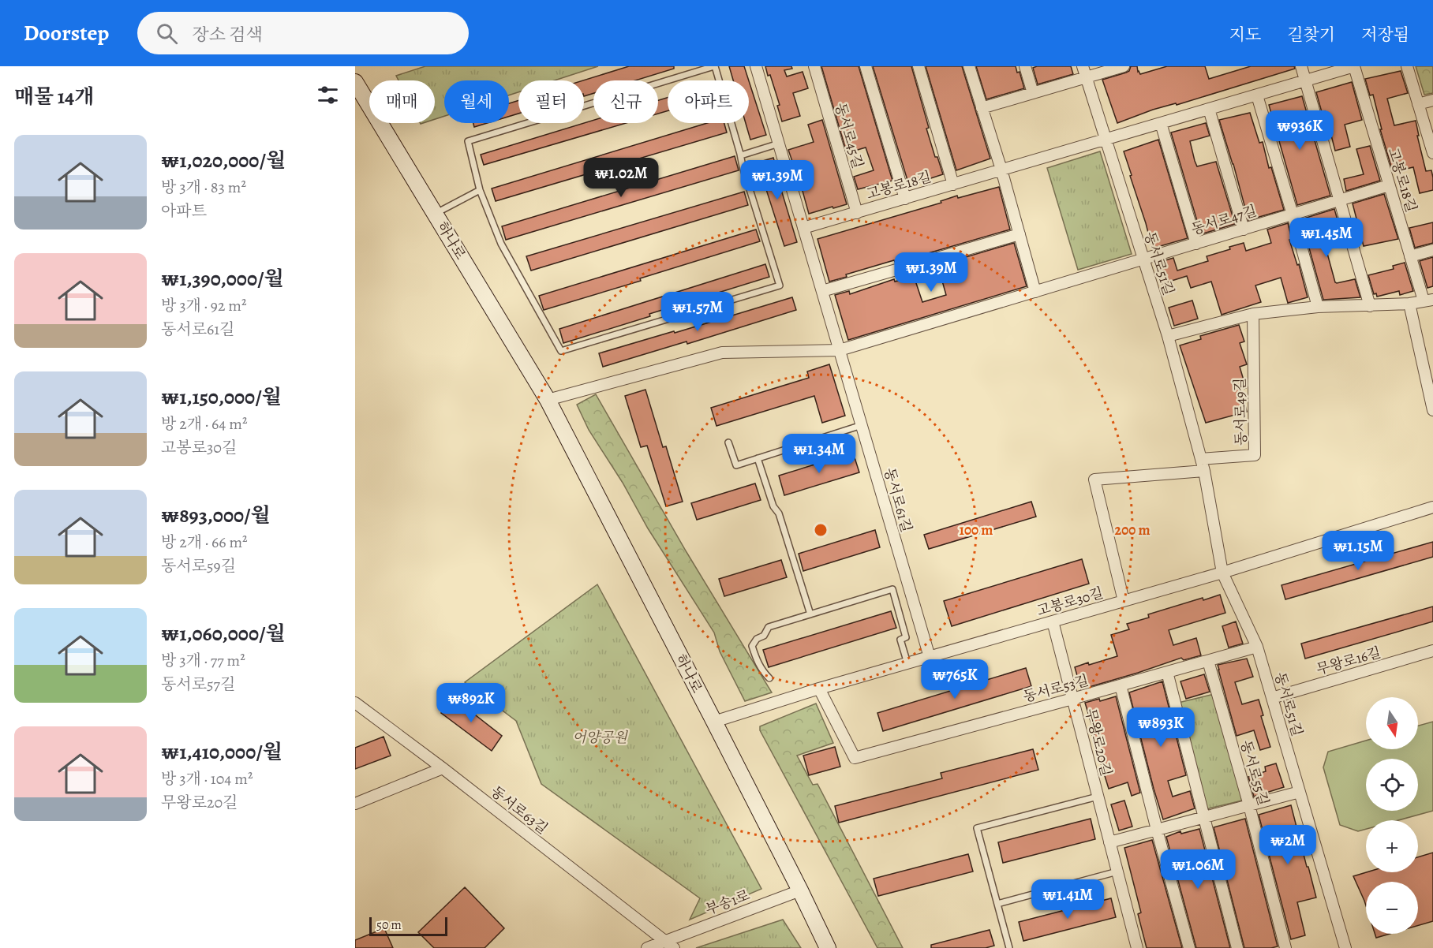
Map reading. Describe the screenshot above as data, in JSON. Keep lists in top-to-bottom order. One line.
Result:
{"streets":{"street":["동서로45길","고봉로18길","동서로47길","하나로","동서로51길","동서로49길","동서로61길","고봉로30길","무왕로16길","동서로53길","무왕로20길","동서로55길","동서로63길","부송1로"]},"crossings":[["동서로45길","고봉로18길"],["고봉로18길","동서로47길"],["고봉로18길","동서로51길"],["고봉로18길","동서로61길"],["동서로47길","동서로51길"],["하나로","고봉로30길"],["하나로","부송1로"],["동서로51길","동서로49길"],["동서로51길","고봉로30길"],["동서로51길","무왕로16길"],["동서로51길","동서로53길"],["동서로61길","고봉로30길"],["고봉로30길","동서로53길"],["고봉로30길","무왕로20길"],["동서로53길","무왕로20길"],["동서로53길","동서로55길"],["동서로63길","부송1로"]],"parks":["어양공원"],"scale_bar":"50 m","north":"bottom","page":{"header":"Doorstep","search":"장소 검색","nav":["지도","길찾기","저장됨"],"heading":"매물 14개","chip":["매매","월세","필터","신규","아파트"],"price":["₩936K","₩1.02M","₩1.39M","₩1.45M","₩1.39M","₩1.57M","₩1.34M","₩1.15M","₩765K","₩892K","₩893K","₩2M","₩1.06M","₩1.41M"],"list":[{"name":"₩1,020,000/월","note":"방 3개 · 83 m² · 아파트"},{"name":"₩1,390,000/월","note":"방 3개 · 92 m² · 동서로61길"},{"name":"₩1,150,000/월","note":"방 2개 · 64 m² · 고봉로30길"},{"name":"₩893,000/월","note":"방 2개 · 66 m² · 동서로59길"},{"name":"₩1,060,000/월","note":"방 3개 · 77 m² · 동서로57길"},{"name":"₩1,410,000/월","note":"방 3개 · 104 m² · 무왕로20길"}],"map_buttons":["+","−"],"scale":"50 m"},"rings":["100 m","200 m"]}
